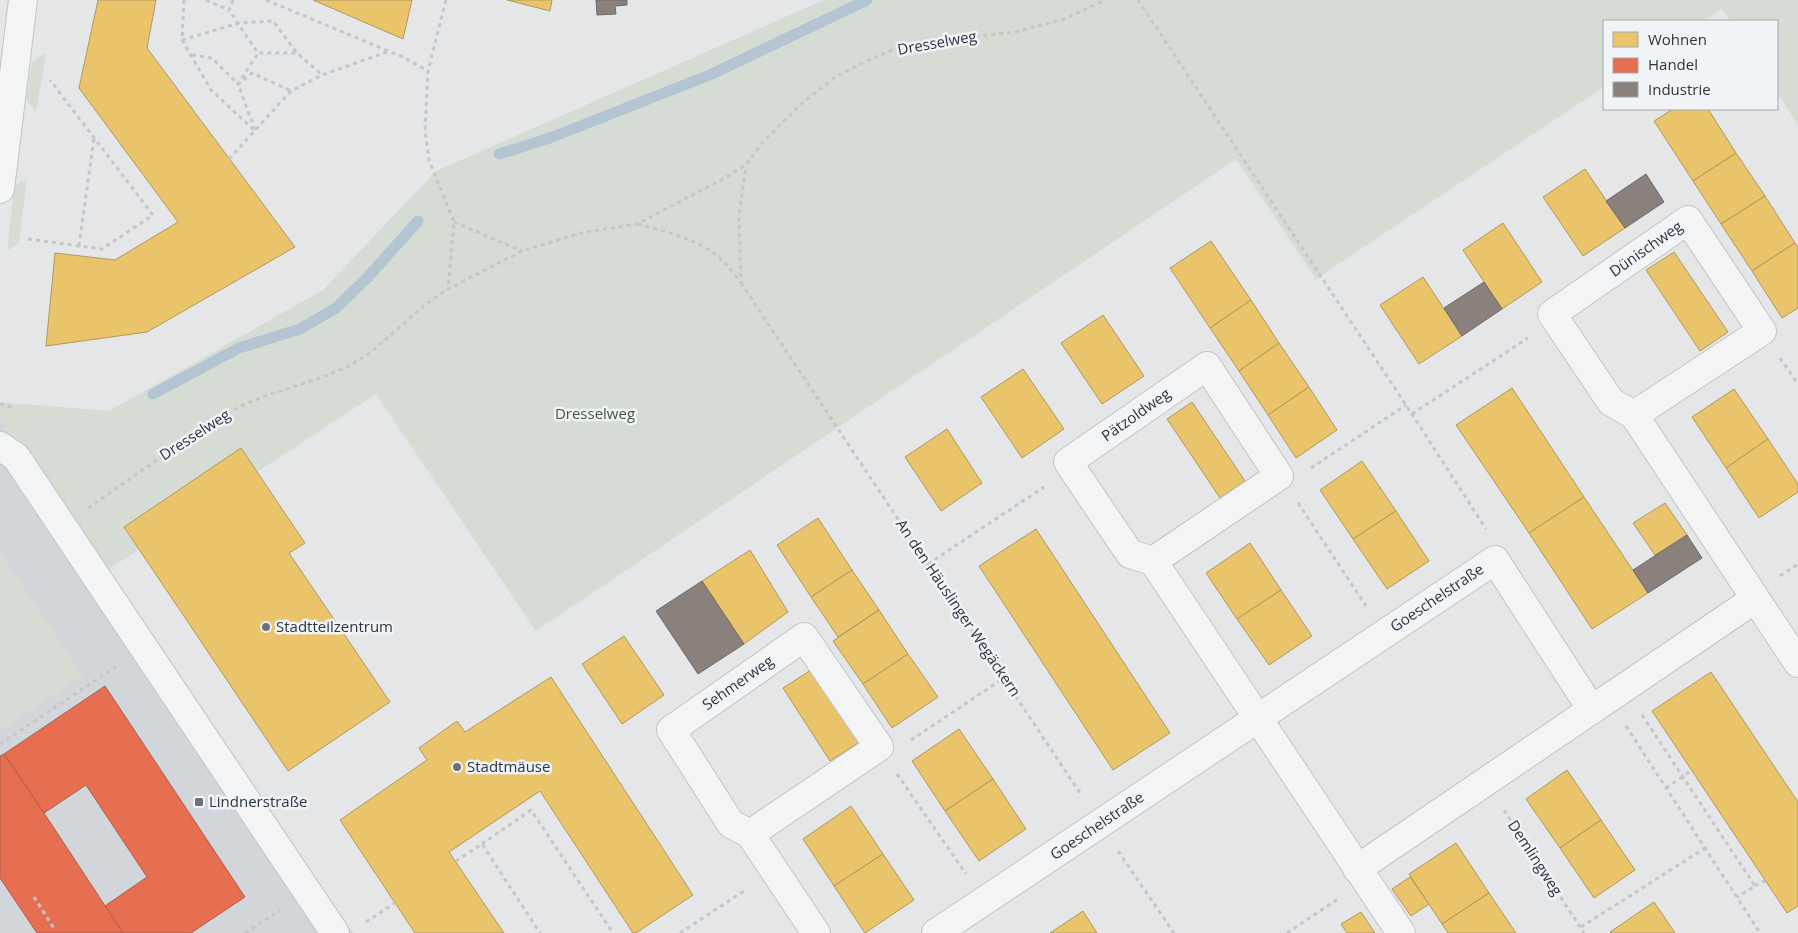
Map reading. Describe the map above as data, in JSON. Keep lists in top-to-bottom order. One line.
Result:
{"streets":{"street":["Dünischweg","Pätzoldweg","Goeschelstraße","Sehmerweg"],"path":["Dresselweg","An den Häuslinger Wegäckern","Demlingweg"]},"crossings":[["Dresselweg","An den Häuslinger Wegäckern"],["Goeschelstraße","An den Häuslinger Wegäckern"]],"parks":["Dresselweg"],"places":{"other":["Stadtteilzentrum","Stadtmäuse"],"transit":["Lindnerstraße"]},"legend":["Wohnen","Handel","Industrie"]}
